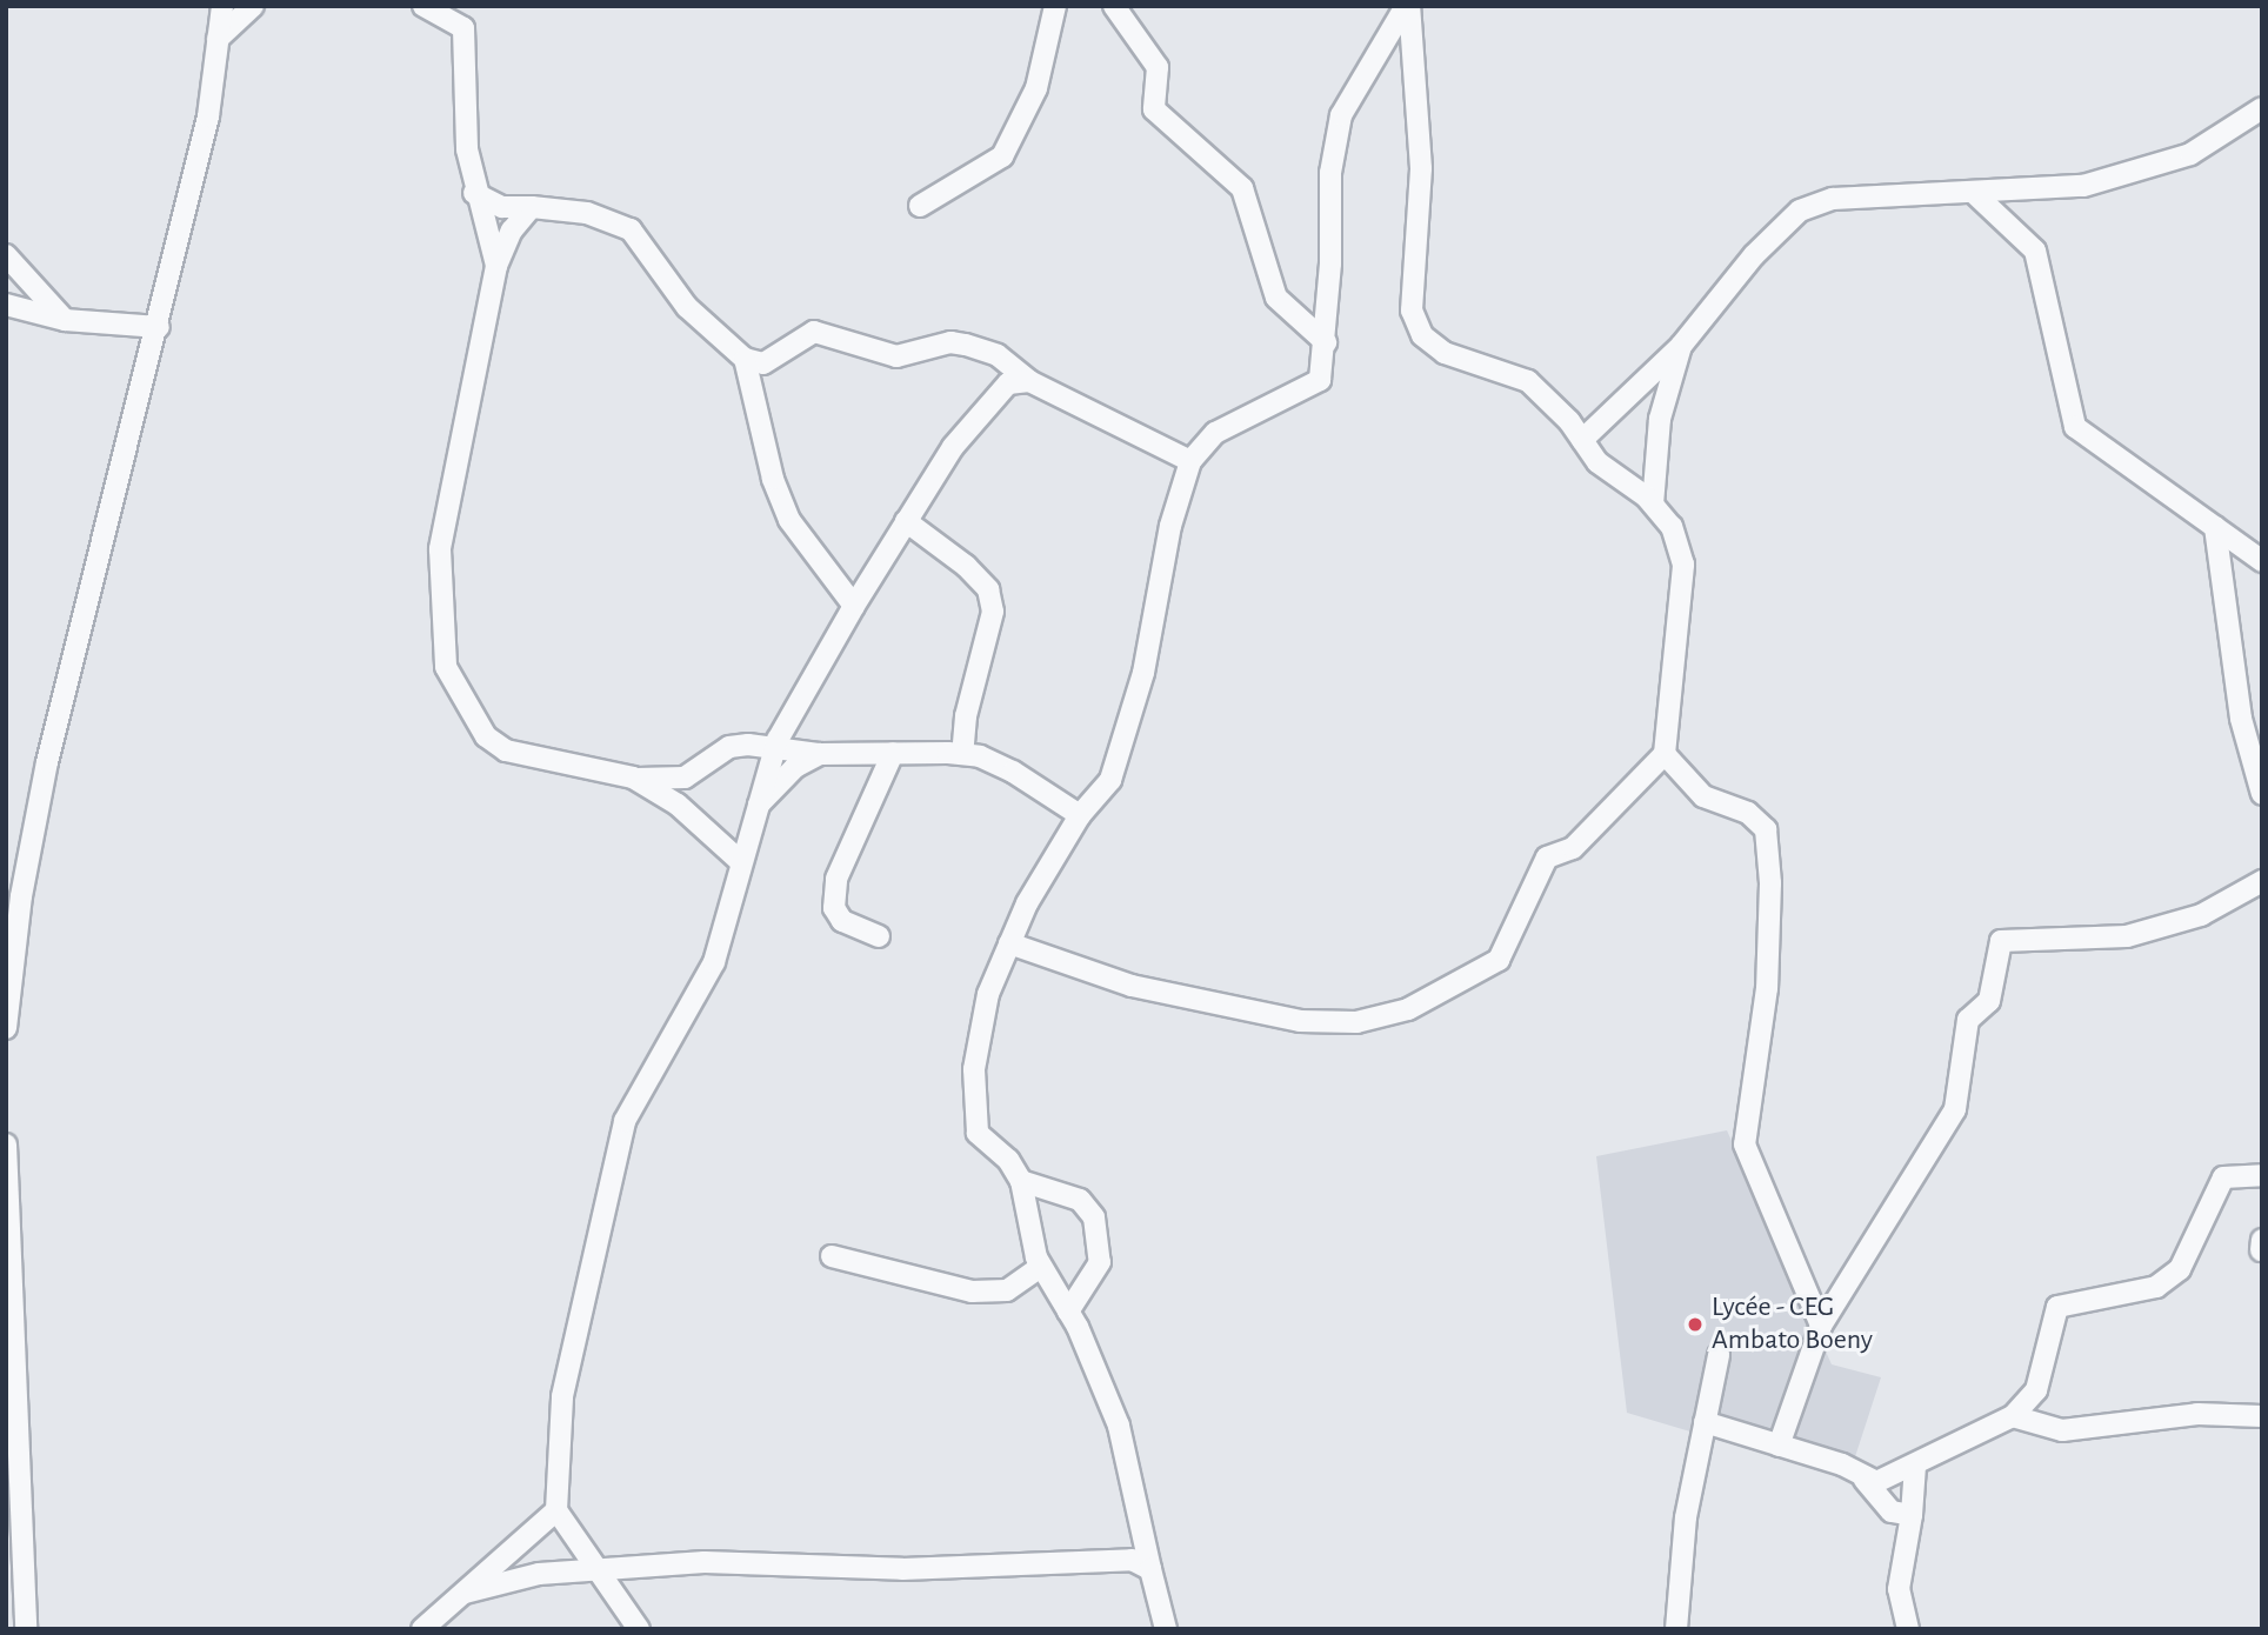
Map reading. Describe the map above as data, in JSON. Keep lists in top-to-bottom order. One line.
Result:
{"places":["Lycée - CEG Ambato Boeny"]}
